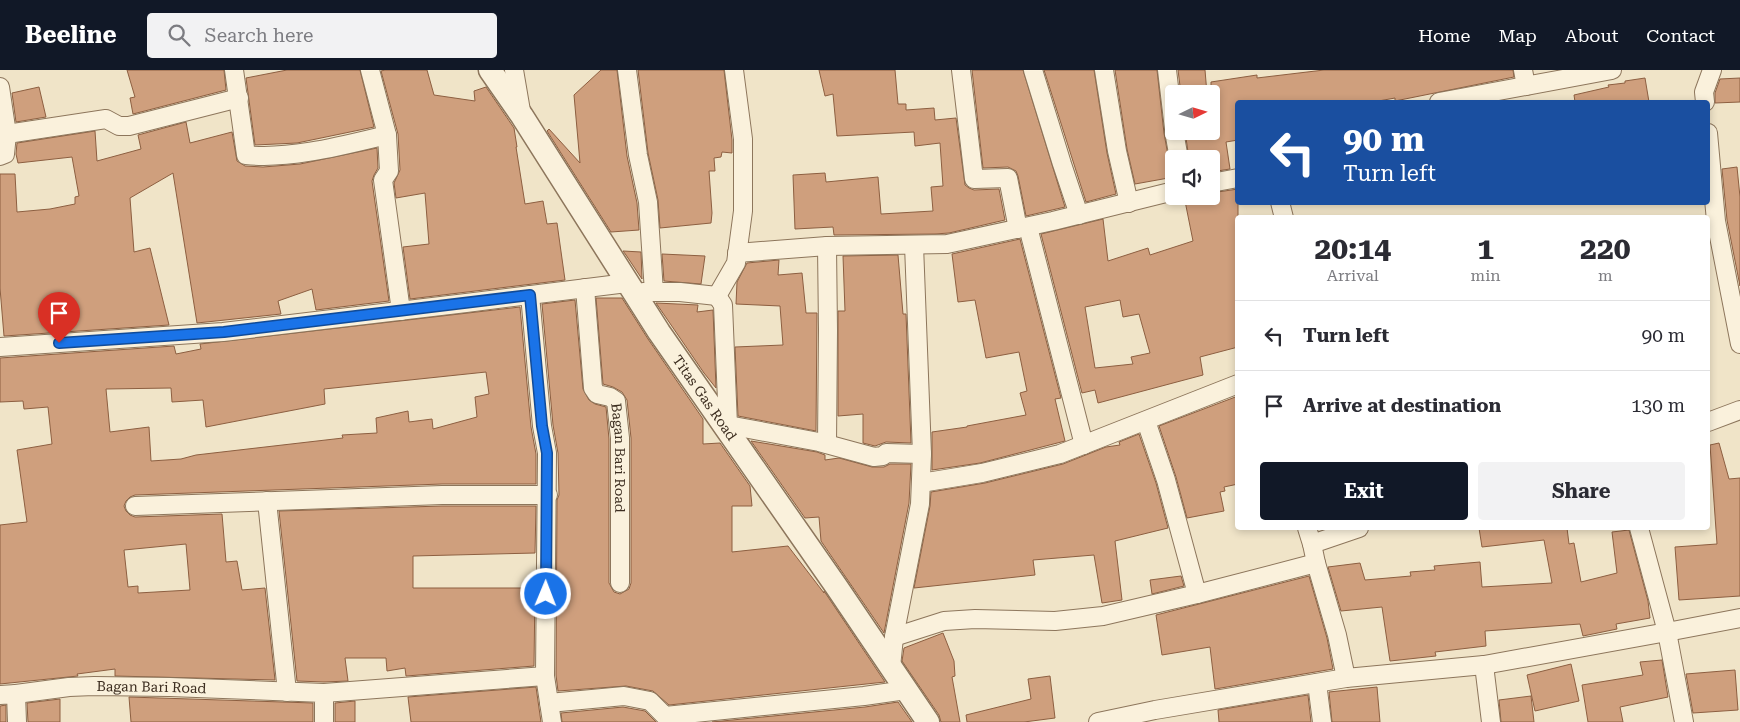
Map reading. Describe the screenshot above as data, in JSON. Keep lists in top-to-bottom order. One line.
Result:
{"streets":{"street":["Titas Gas Road","Bagan Bari Road"]},"north":"right","page":{"header":"Beeline","search":"Search here","nav":["Home","Map","About","Contact"],"turn":["90 m","Turn left"],"eta":["20:14","Arrival","1","min","220","m"],"list":[{"name":"Turn left","value":"90 m"},{"name":"Arrive at destination","value":"130 m"}],"buttons":["Exit","Share"]}}
